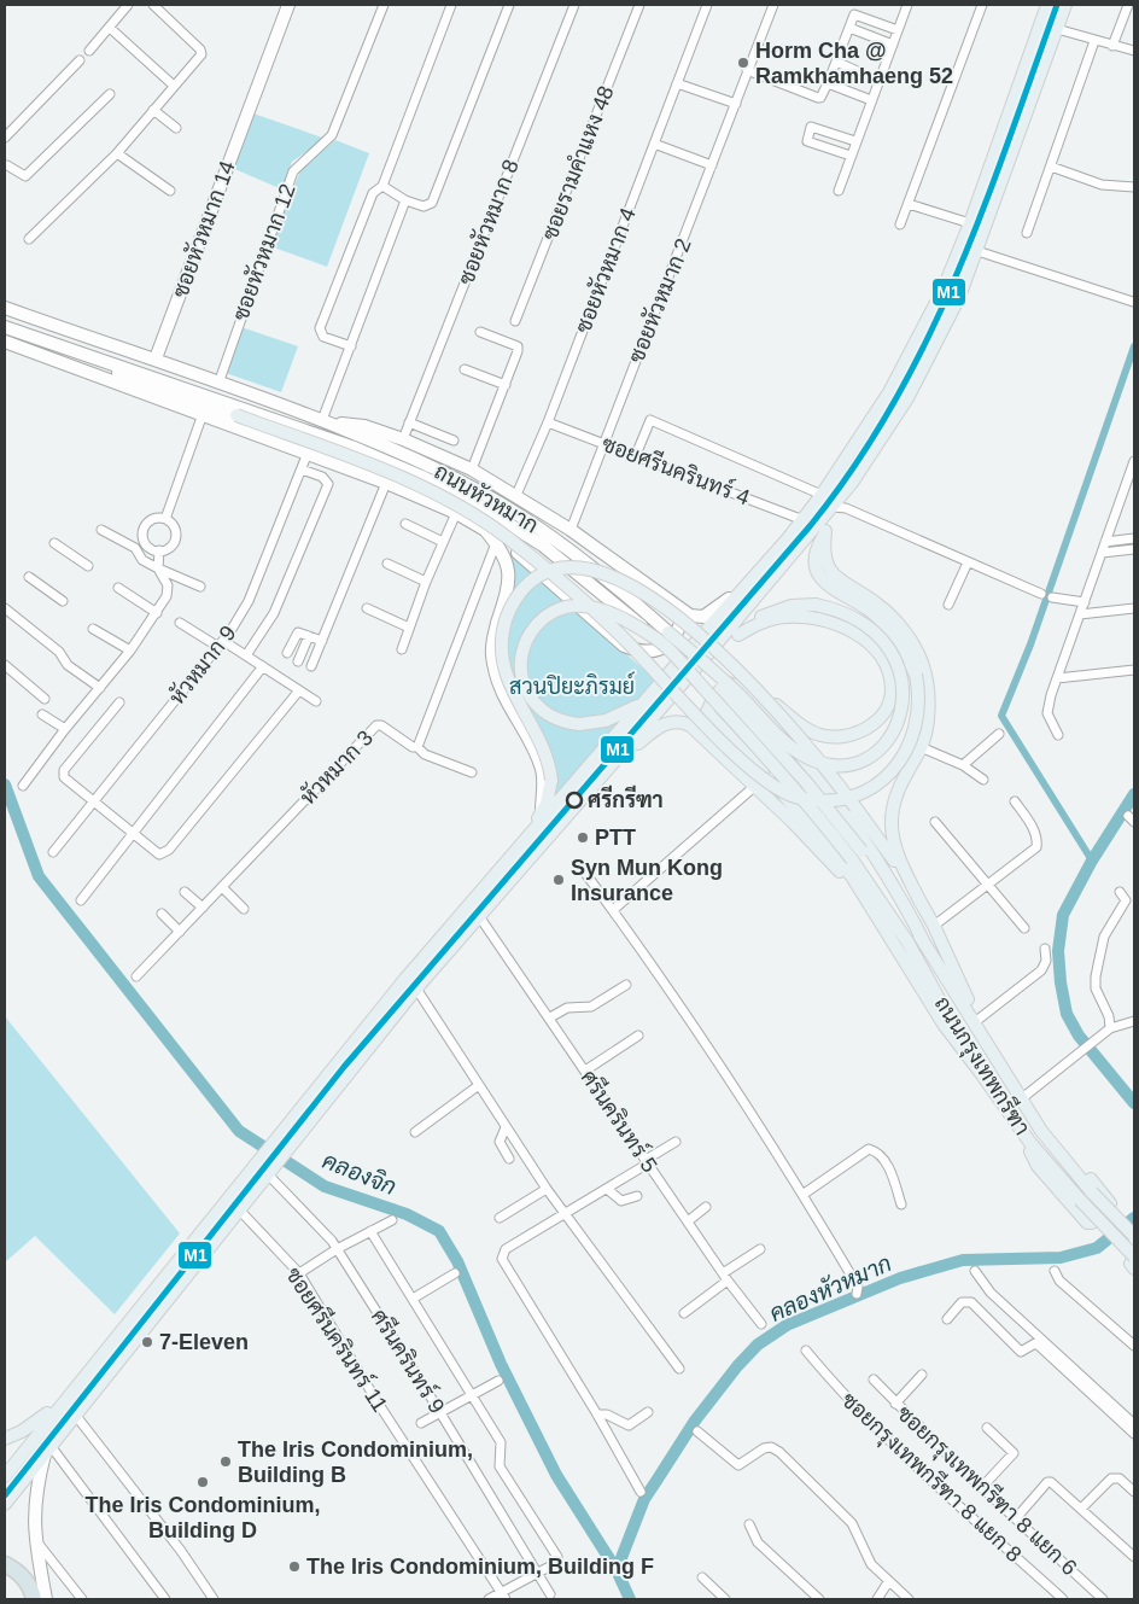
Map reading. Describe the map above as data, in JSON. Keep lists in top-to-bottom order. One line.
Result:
{"streets":{"main road":["ซอยหัวหมาก 14","ถนนหัวหมาก","ถนนกรุงเทพกรีฑา"],"street":["ซอยรามคำแหง 48","ซอยหัวหมาก 8","ซอยหัวหมาก 12","ซอยหัวหมาก 4","ซอยหัวหมาก 2","ซอยศรีนครินทร์ 4","หัวหมาก 9","หัวหมาก 3","ศรีนครินทร์ 5","ซอยศรีนครินทร์ 11","ศรีนครินทร์ 9","ซอยกรุงเทพกรีฑา 8 แยก 8","ซอยกรุงเทพกรีฑา 8 แยก 6"]},"crossings":[["ซอยหัวหมาก 14","ถนนหัวหมาก"],["ซอยหัวหมาก 12","ถนนหัวหมาก"],["ซอยหัวหมาก 4","ซอยศรีนครินทร์ 4"],["ซอยหัวหมาก 2","ซอยศรีนครินทร์ 4"],["ถนนหัวหมาก","ถนนกรุงเทพกรีฑา"]],"water":["คลองจิก","คลองหัวหมาก"],"parks":["สวนปิยะภิรมย์"],"places":["Horm Cha @ Ramkhamhaeng 52","ศรีกรีฑา","PTT","Syn Mun Kong Insurance","7-Eleven","The Iris Condominium, Building B","The Iris Condominium, Building D","The Iris Condominium, Building F"],"lines":["transit line M1"]}
